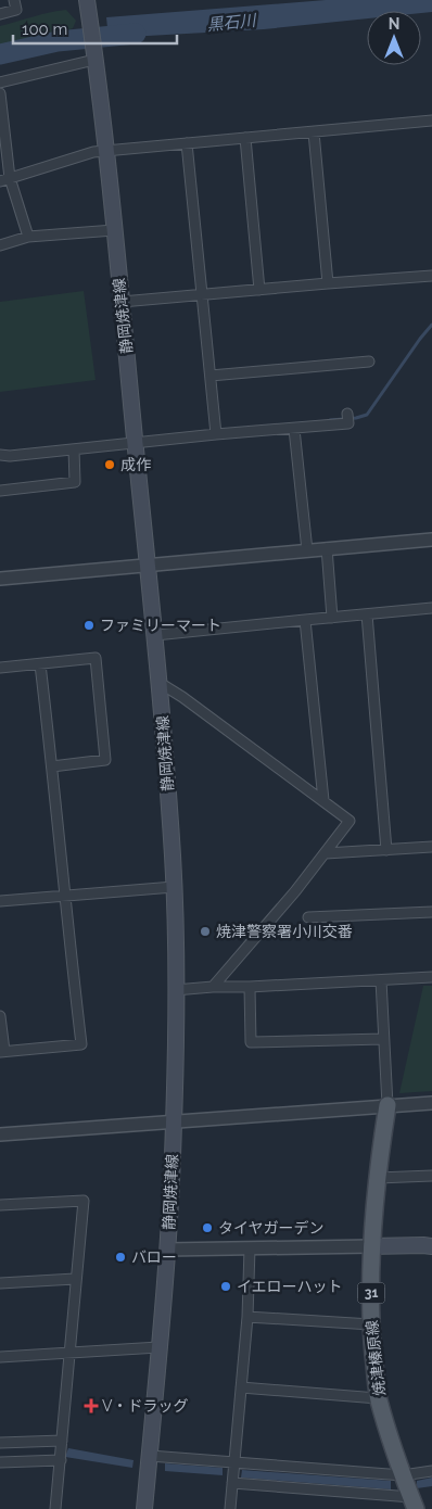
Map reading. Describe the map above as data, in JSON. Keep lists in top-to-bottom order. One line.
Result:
{"streets":{"main road":["静岡焼津線","31","焼津榛原線"]},"water":["黒石川"],"places":{"other":["成作","ファミリーマート","焼津警察署小川交番","タイヤガーデン","バロー","イエローハット"],"health":["V・ドラッグ"]},"scale_bar":"100 m","north":"top"}
